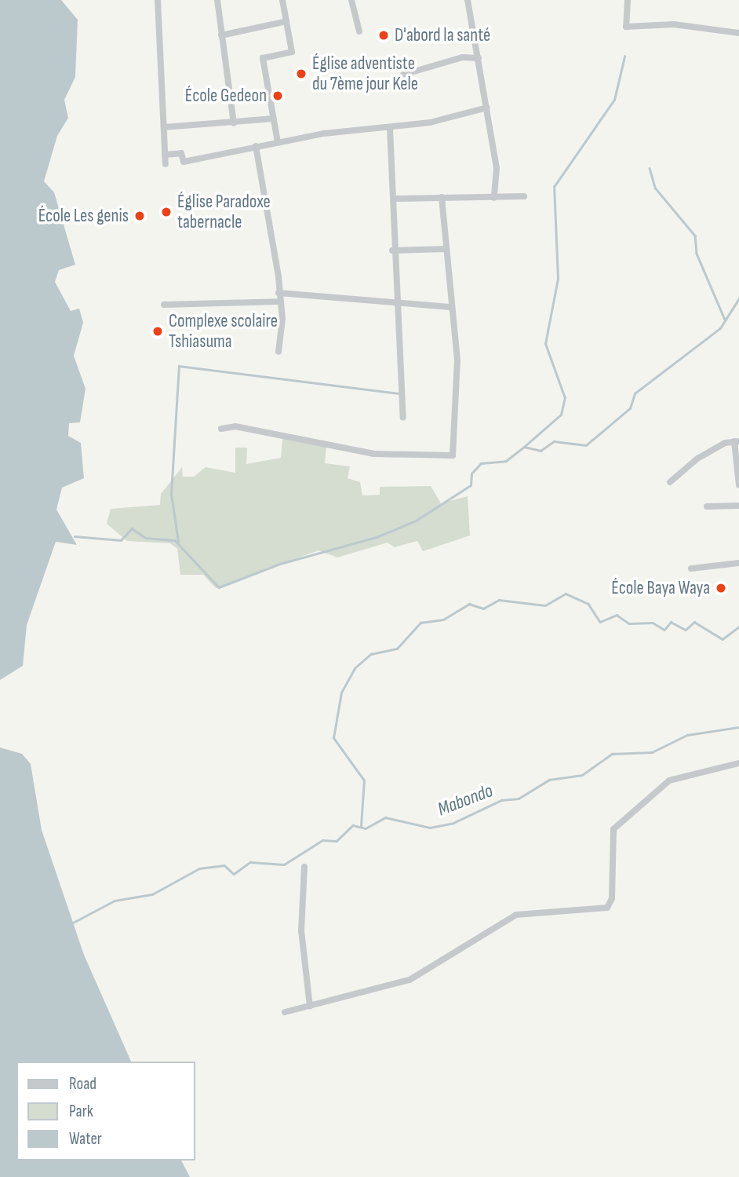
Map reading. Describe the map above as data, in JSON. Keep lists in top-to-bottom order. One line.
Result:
{"water":["Mabondo"],"places":["D'abord la santé","Église adventiste du 7ème jour Kele","École Gedeon","Église Paradoxe tabernacle","École Les genis","Complexe scolaire Tshiasuma","École Baya Waya"],"legend":["Road","Park","Water"]}
